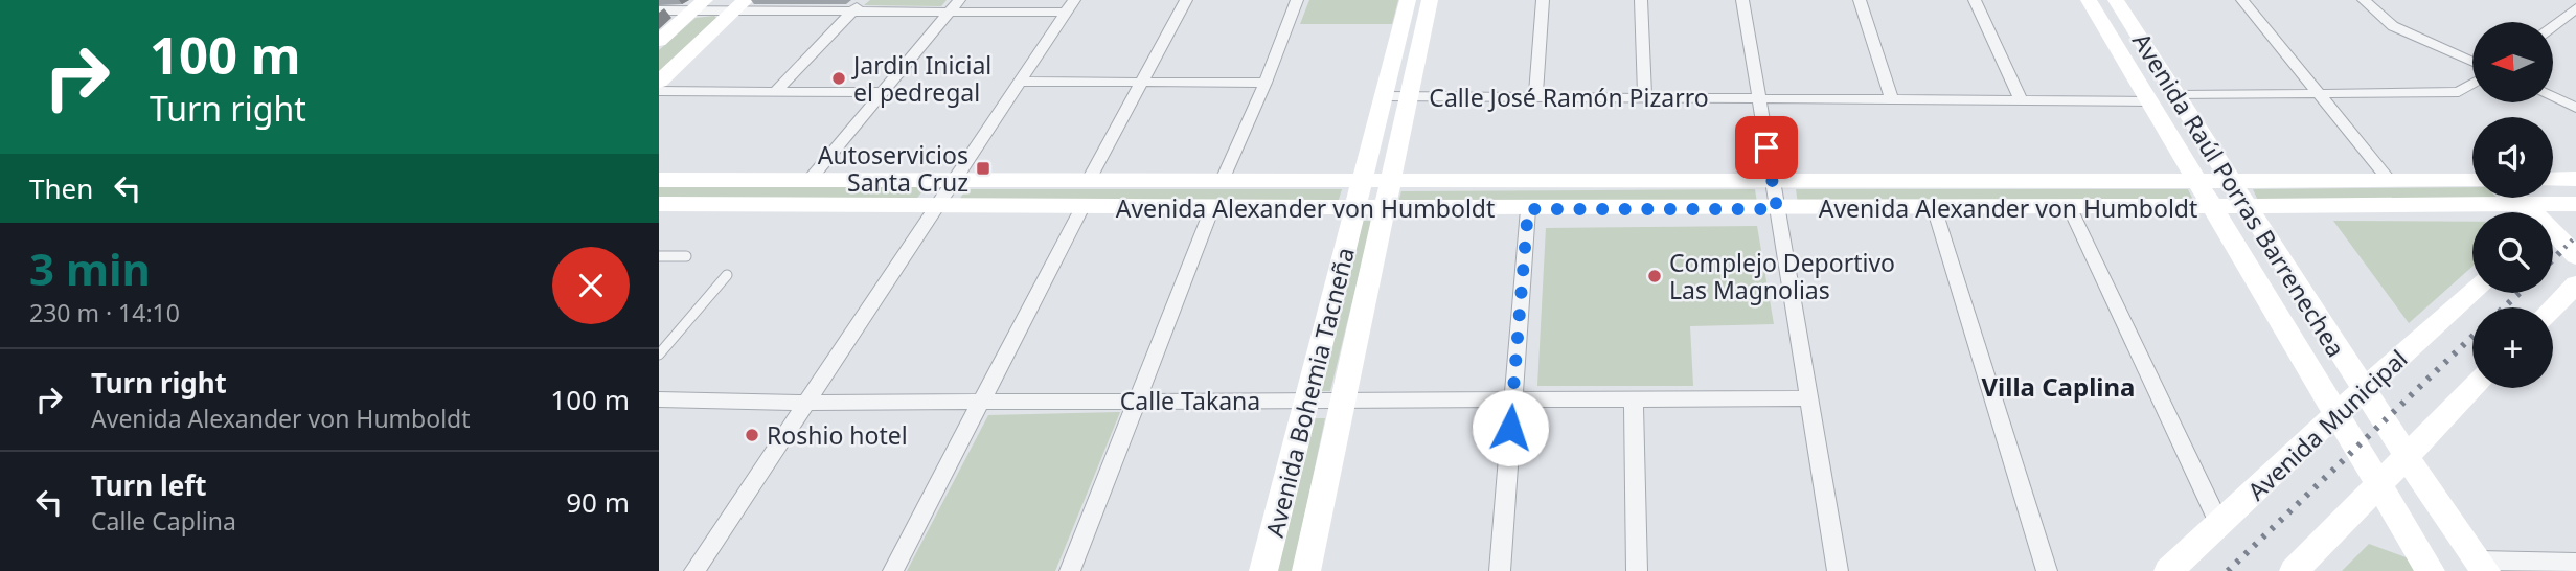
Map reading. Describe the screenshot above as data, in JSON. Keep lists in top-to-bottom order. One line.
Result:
{"streets":{"main road":["Avenida Raúl Porras Barrenechea","Avenida Alexander von Humboldt","Avenida Bohemia Tacneña","Avenida Municipal"],"street":["Calle José Ramón Pizarro","Calle Takana"]},"crossings":[["Calle José Ramón Pizarro","Avenida Raúl Porras Barrenechea"],["Calle José Ramón Pizarro","Avenida Bohemia Tacneña"],["Avenida Raúl Porras Barrenechea","Avenida Alexander von Humboldt"],["Avenida Raúl Porras Barrenechea","Avenida Municipal"],["Avenida Alexander von Humboldt","Avenida Bohemia Tacneña"],["Avenida Bohemia Tacneña","Calle Takana"]],"districts":["Villa Caplina"],"places":{"other":["Jardin Inicial el pedregal","Complejo Deportivo Las Magnolias","Roshio hotel"],"transit":["Autoservicios Santa Cruz"]},"north":"left","page":{"turn":["100 m","Turn right"],"map_buttons":"+","then":"Then","heading":["3 min","230 m · 14:10"],"list":[{"name":"Turn right","note":"Avenida Alexander von Humboldt","value":"100 m"},{"name":"Turn left","note":"Calle Caplina","value":"90 m"}]}}
